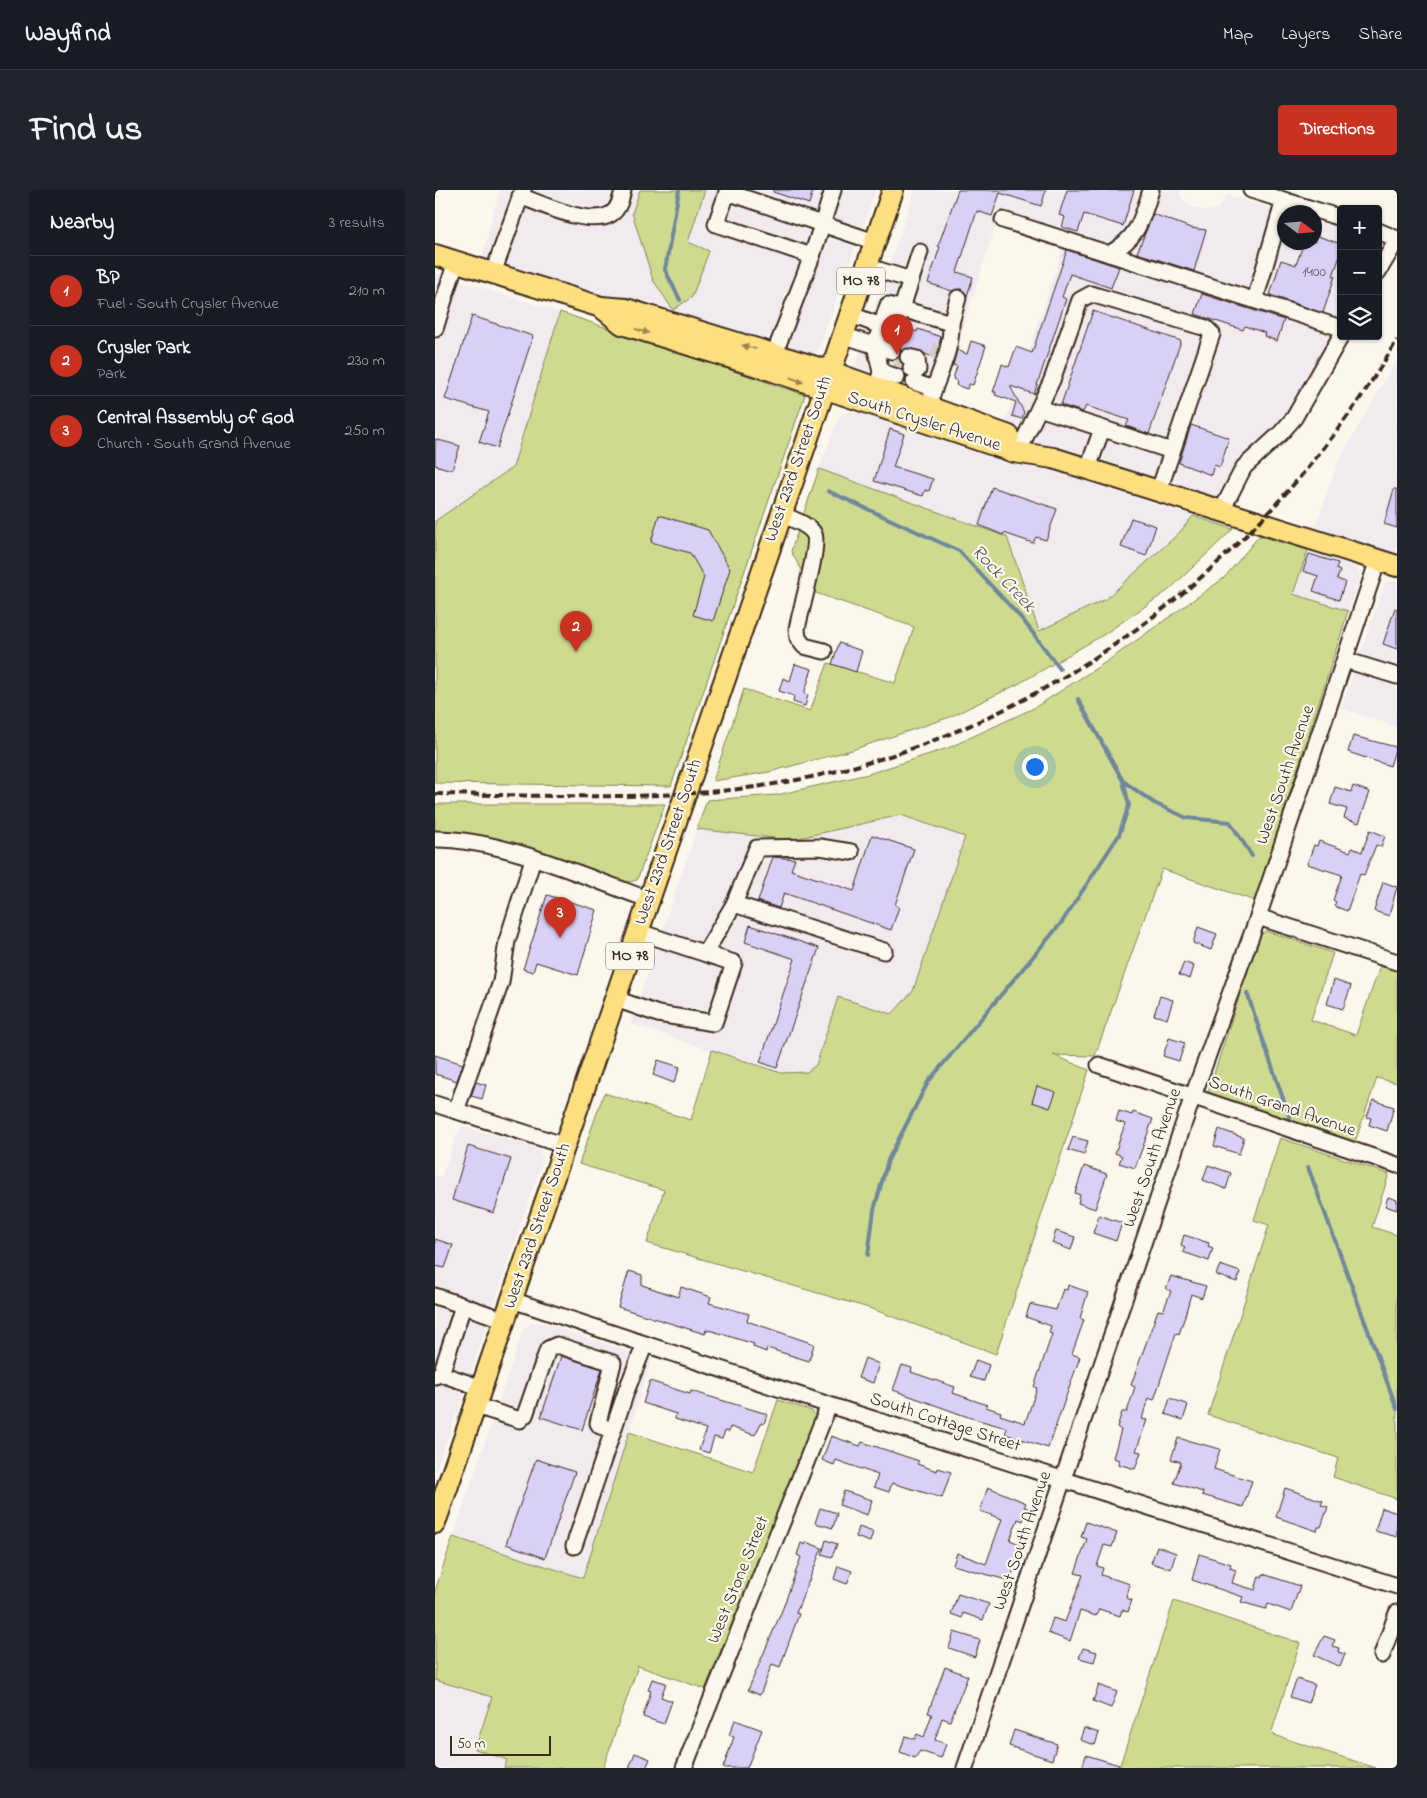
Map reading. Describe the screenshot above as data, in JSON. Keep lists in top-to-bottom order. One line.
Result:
{"streets":{"main road":["MO 78","South Crysler Avenue","West 23rd Street South"],"street":["West South Avenue","South Grand Avenue","South Cottage Street","West Stone Street"]},"crossings":[["South Crysler Avenue","West 23rd Street South"],["South Crysler Avenue","West South Avenue"],["West 23rd Street South","South Cottage Street"],["West South Avenue","South Grand Avenue"],["West South Avenue","South Cottage Street"],["South Cottage Street","West Stone Street"]],"water":["Rock Creek"],"house_numbers":["1400"],"scale_bar":"50 m","north":"right","page":{"header":"Wayfind","nav":["Map","Layers","Share"],"title":"Find us","buttons":"Directions","heading":["Nearby","3 results"],"map_buttons":["+","−"],"list":[{"mark":"1","name":"BP","note":"Fuel · South Crysler Avenue","value":"210 m"},{"mark":"2","name":"Crysler Park","note":"Park","value":"230 m"},{"mark":"3","name":"Central Assembly of God","note":"Church · South Grand Avenue","value":"250 m"}],"pins":["1","2","3"],"scale":"50 m"}}
